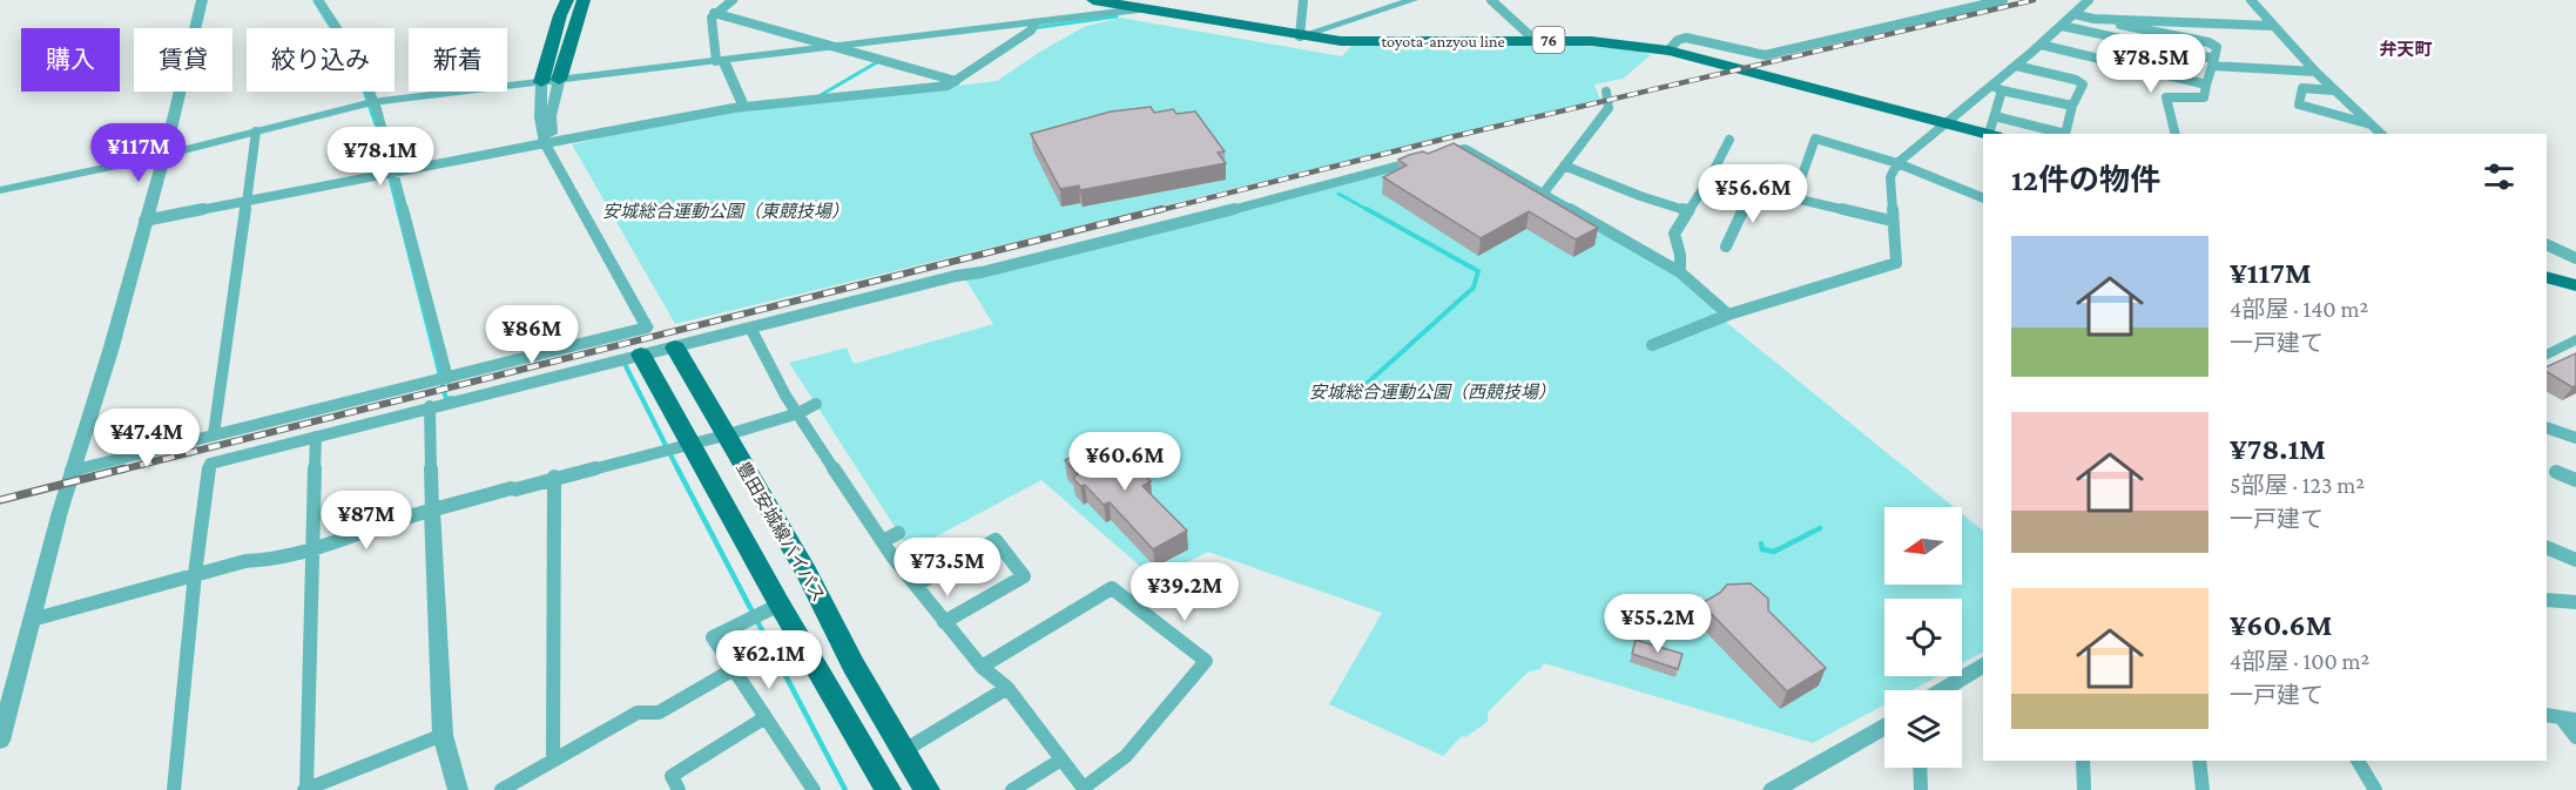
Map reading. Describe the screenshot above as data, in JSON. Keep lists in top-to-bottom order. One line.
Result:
{"streets":{"main road":["76","toyota-anzyou line","豊田安城線バイパス"]},"districts":["弁天町"],"parks":["安城総合運動公園（東競技場）","安城総合運動公園（西競技場）"],"north":"left","page":{"chip":["購入","賃貸","絞り込み","新着"],"price":["¥78.5M","¥117M","¥78.1M","¥56.6M","¥86M","¥47.4M","¥60.6M","¥87M","¥73.5M","¥39.2M","¥55.2M","¥62.1M"],"heading":"12件の物件","list":[{"name":"¥117M","note":"4部屋 · 140 m² · 一戸建て"},{"name":"¥78.1M","note":"5部屋 · 123 m² · 一戸建て"},{"name":"¥60.6M","note":"4部屋 · 100 m² · 一戸建て"}]}}
